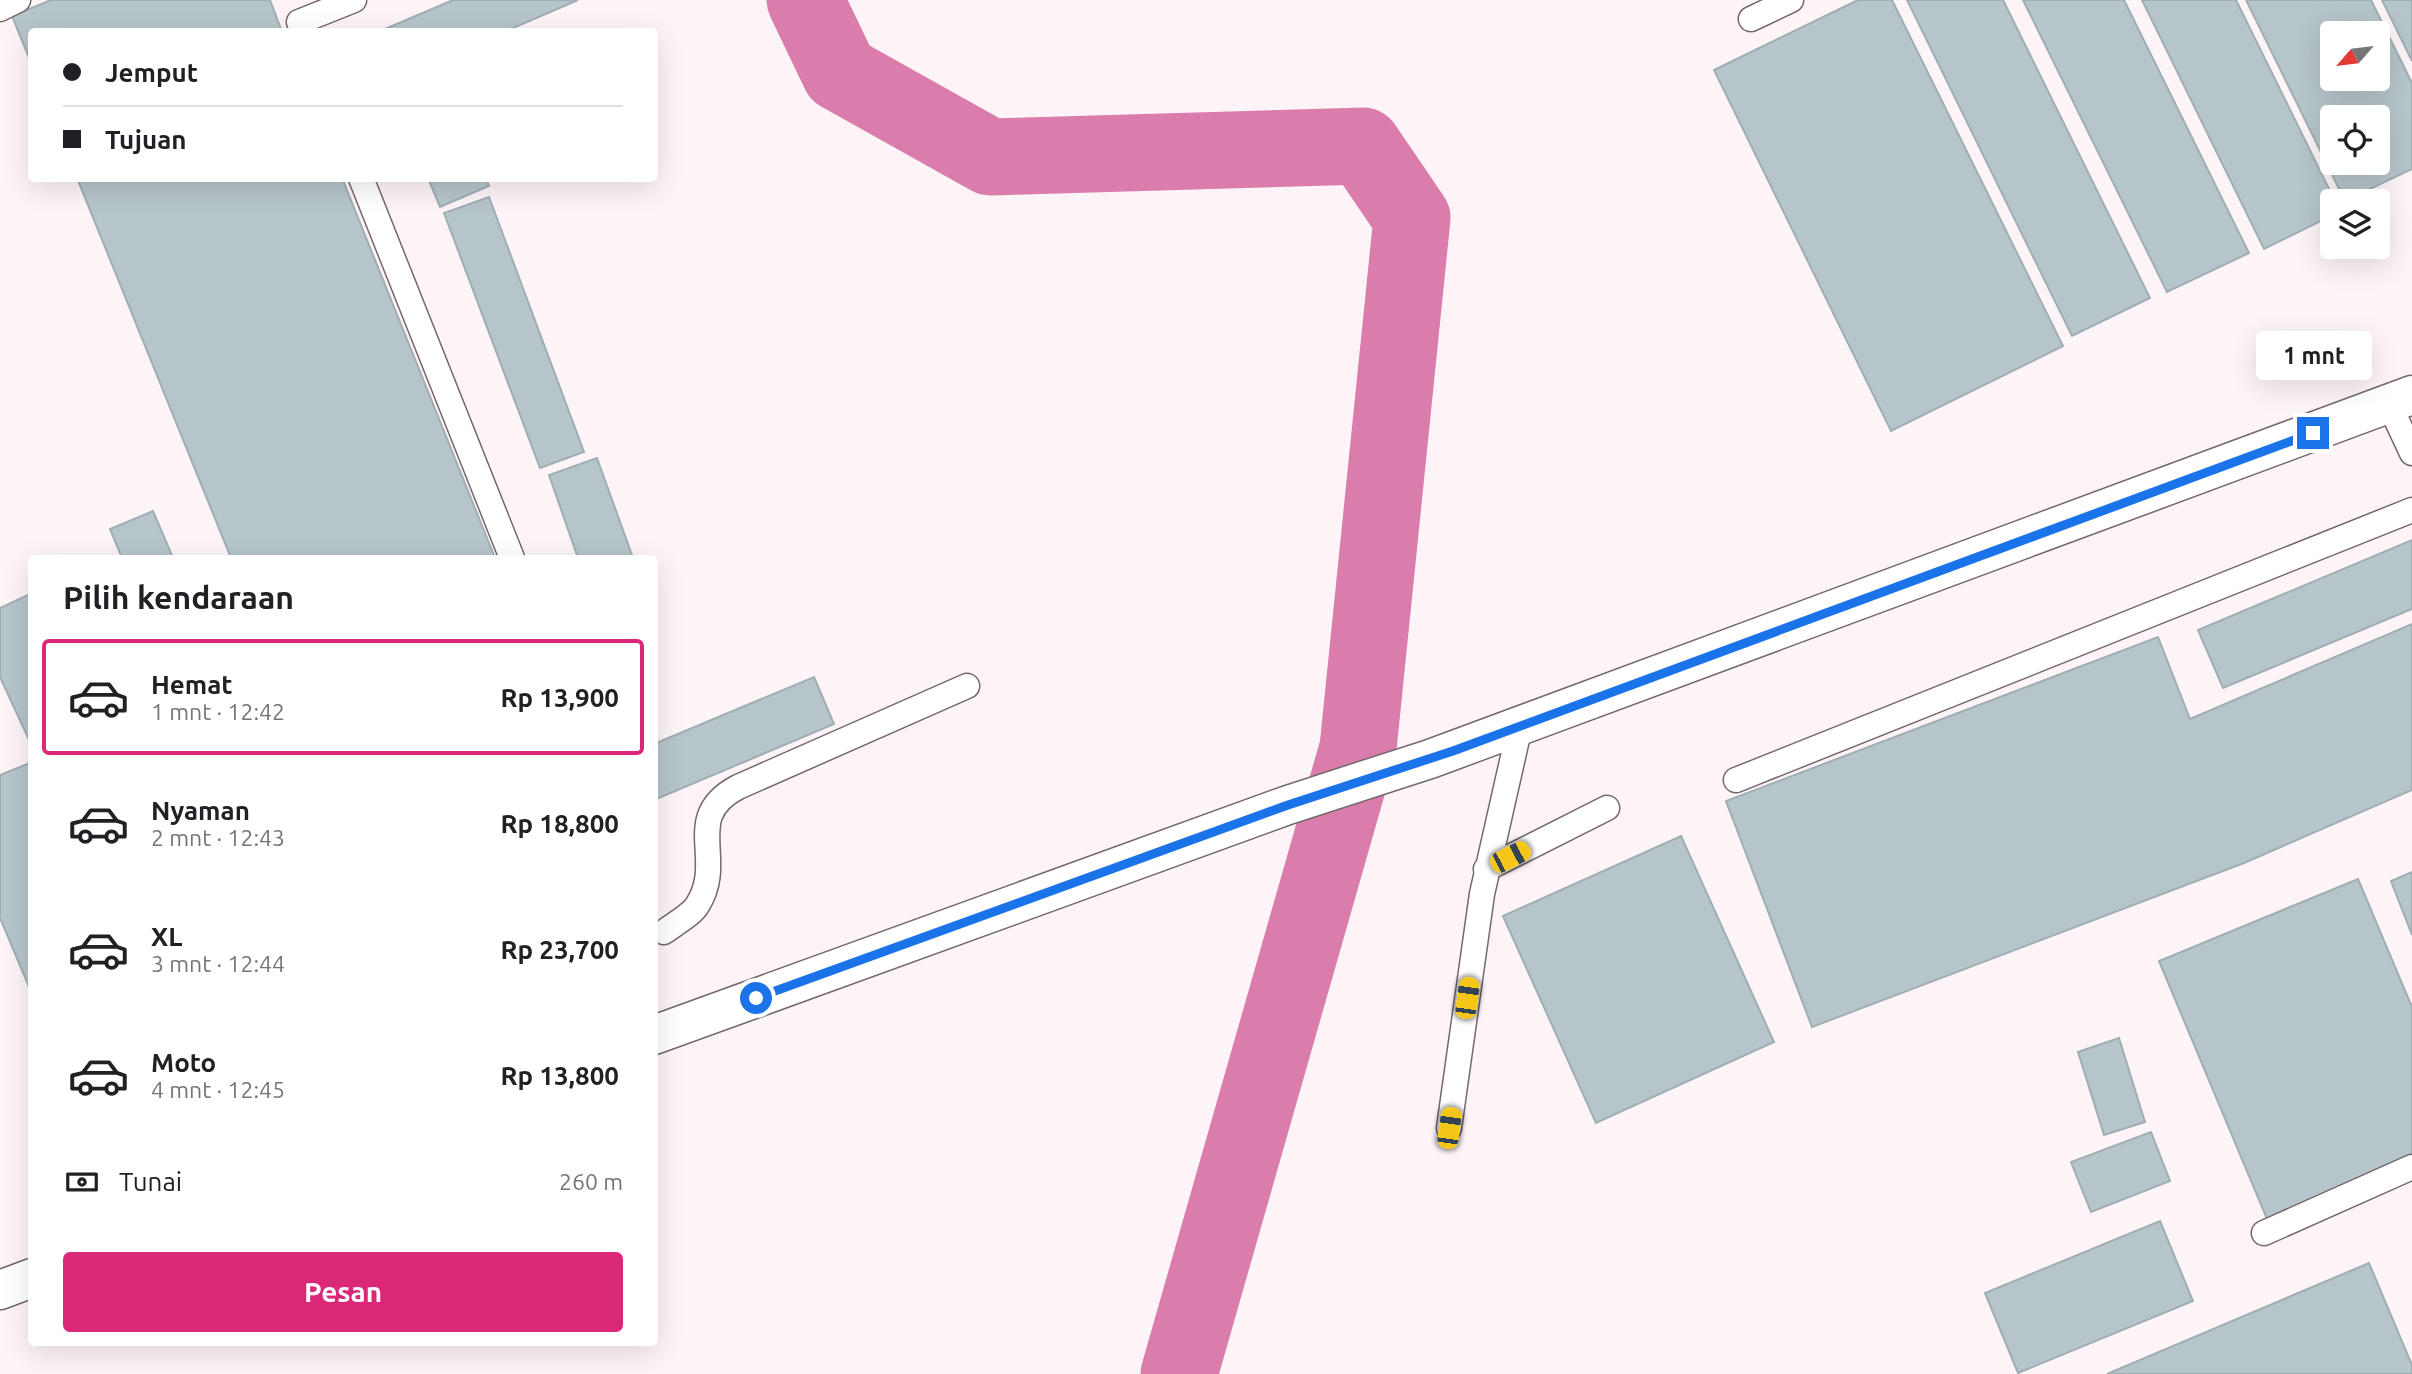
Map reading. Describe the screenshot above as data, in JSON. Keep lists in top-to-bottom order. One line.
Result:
{"north":"bottom left","page":{"banner":["Jemput","Tujuan"],"bubble":"1 mnt","heading":"Pilih kendaraan","list":[{"name":"Hemat","note":"1 mnt · 12:42","value":"Rp 13,900"},{"name":"Nyaman","note":"2 mnt · 12:43","value":"Rp 18,800"},{"name":"XL","note":"3 mnt · 12:44","value":"Rp 23,700"},{"name":"Moto","note":"4 mnt · 12:45","value":"Rp 13,800"}],"pay":["Tunai","260 m"],"buttons":"Pesan"}}
